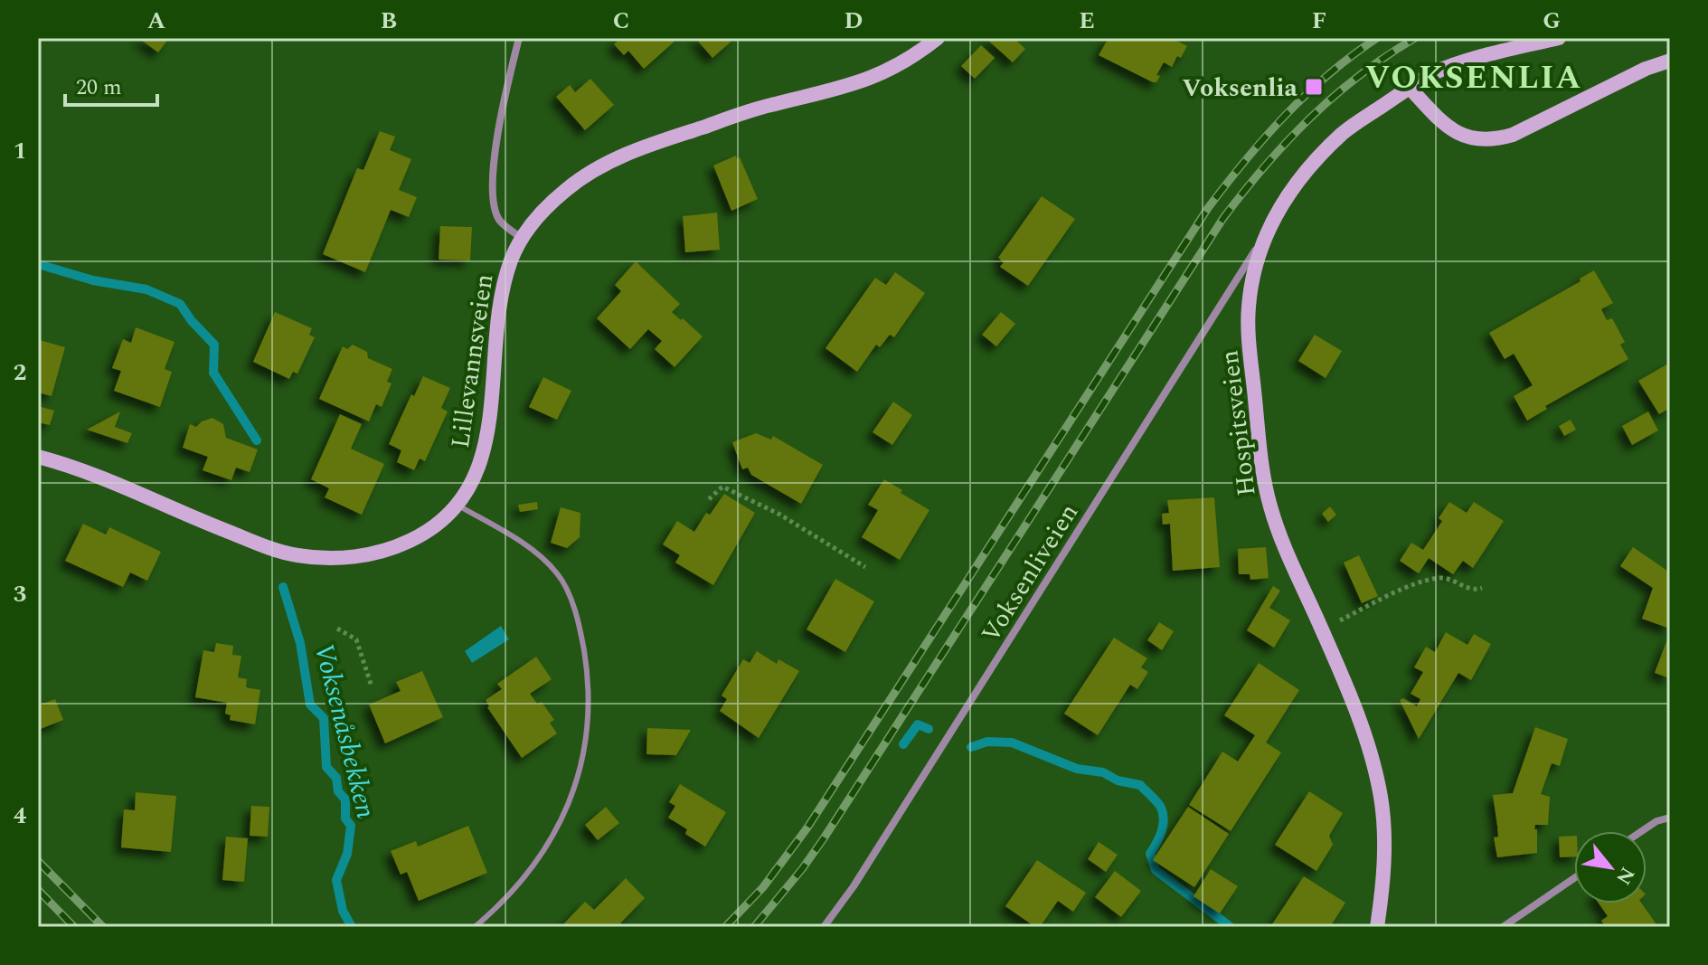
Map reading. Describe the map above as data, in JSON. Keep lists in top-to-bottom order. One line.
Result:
{"streets":{"street":["Lillevannsveien","Hospitsveien","Voksenliveien"]},"crossings":[["Hospitsveien","Voksenliveien"]],"districts":["VOKSENLIA"],"water":["Voksenåsbekken"],"places":{"transit":["Voksenlia"]},"scale_bar":"20 m","north":"bottom right","grid":{"columns":["A","B","C","D","E","F","G"],"rows":["1","2","3","4"]}}
